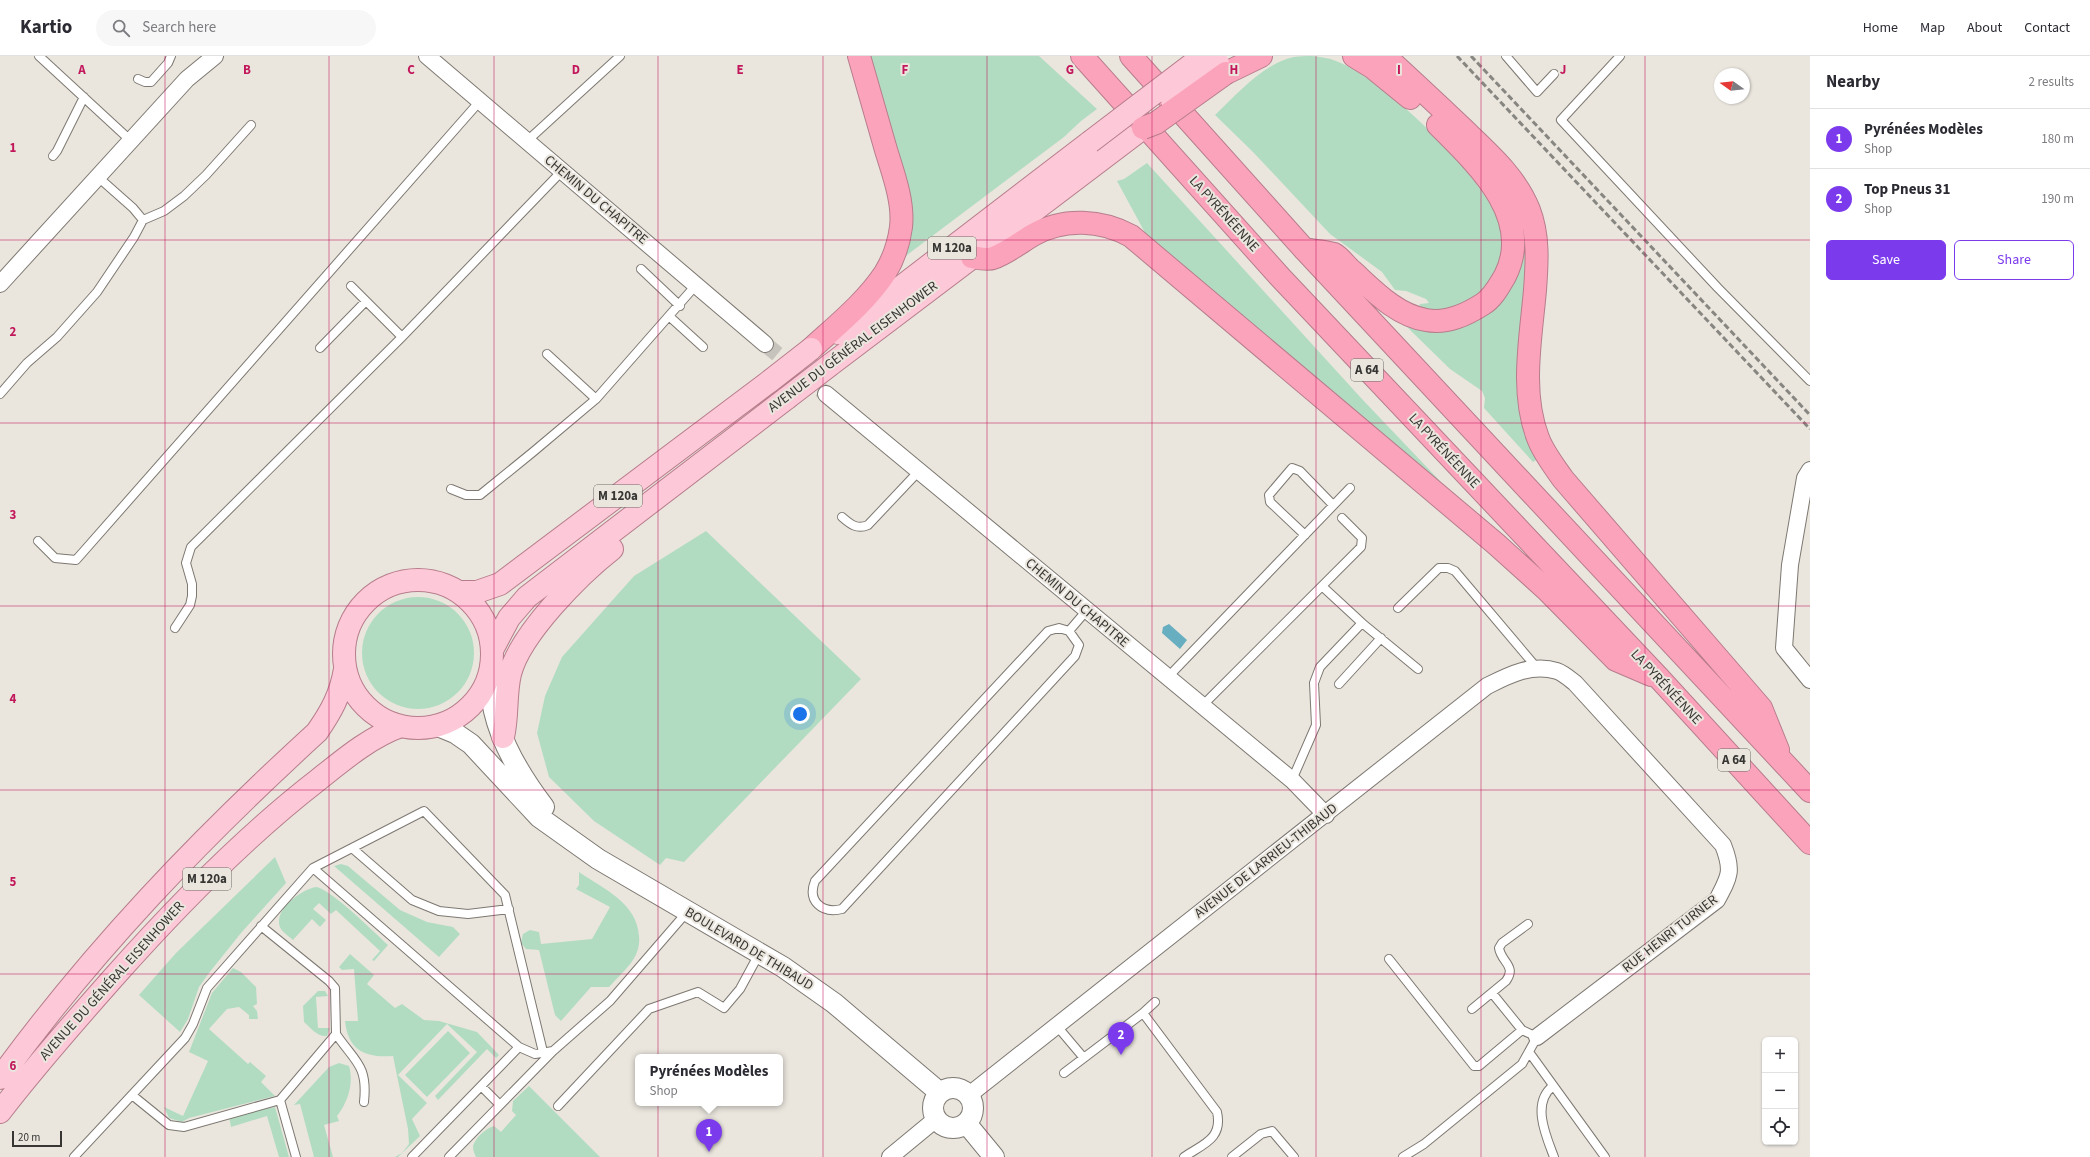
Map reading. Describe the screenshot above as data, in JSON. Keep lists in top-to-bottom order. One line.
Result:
{"streets":{"highway":["LA PYRÉNÉENNE","A 64"],"main road":["M 120a","AVENUE DU GÉNÉRAL EISENHOWER"],"street":["CHEMIN DU CHAPITRE","AVENUE DE LARRIEU-THIBAUD","RUE HENRI TURNER","BOULEVARD DE THIBAUD"]},"crossings":[["CHEMIN DU CHAPITRE","AVENUE DE LARRIEU-THIBAUD"],["AVENUE DU GÉNÉRAL EISENHOWER","BOULEVARD DE THIBAUD"],["AVENUE DE LARRIEU-THIBAUD","RUE HENRI TURNER"],["AVENUE DE LARRIEU-THIBAUD","BOULEVARD DE THIBAUD"]],"scale_bar":"20 m","north":"left","page":{"header":"Kartio","search":"Search here","nav":["Home","Map","About","Contact"],"heading":["Nearby","2 results"],"list":[{"mark":"1","name":"Pyrénées Modèles","note":"Shop","value":"180 m"},{"mark":"2","name":"Top Pneus 31","note":"Shop","value":"190 m"}],"buttons":["Save","Share"],"pins":["2","1"],"map_buttons":["+","−"],"popup":["Pyrénées Modèles","Shop"],"scale":"20 m"},"grid":{"columns":["A","B","C","D","E","F","G","H","I","J"],"rows":["1","2","3","4","5","6"]}}
